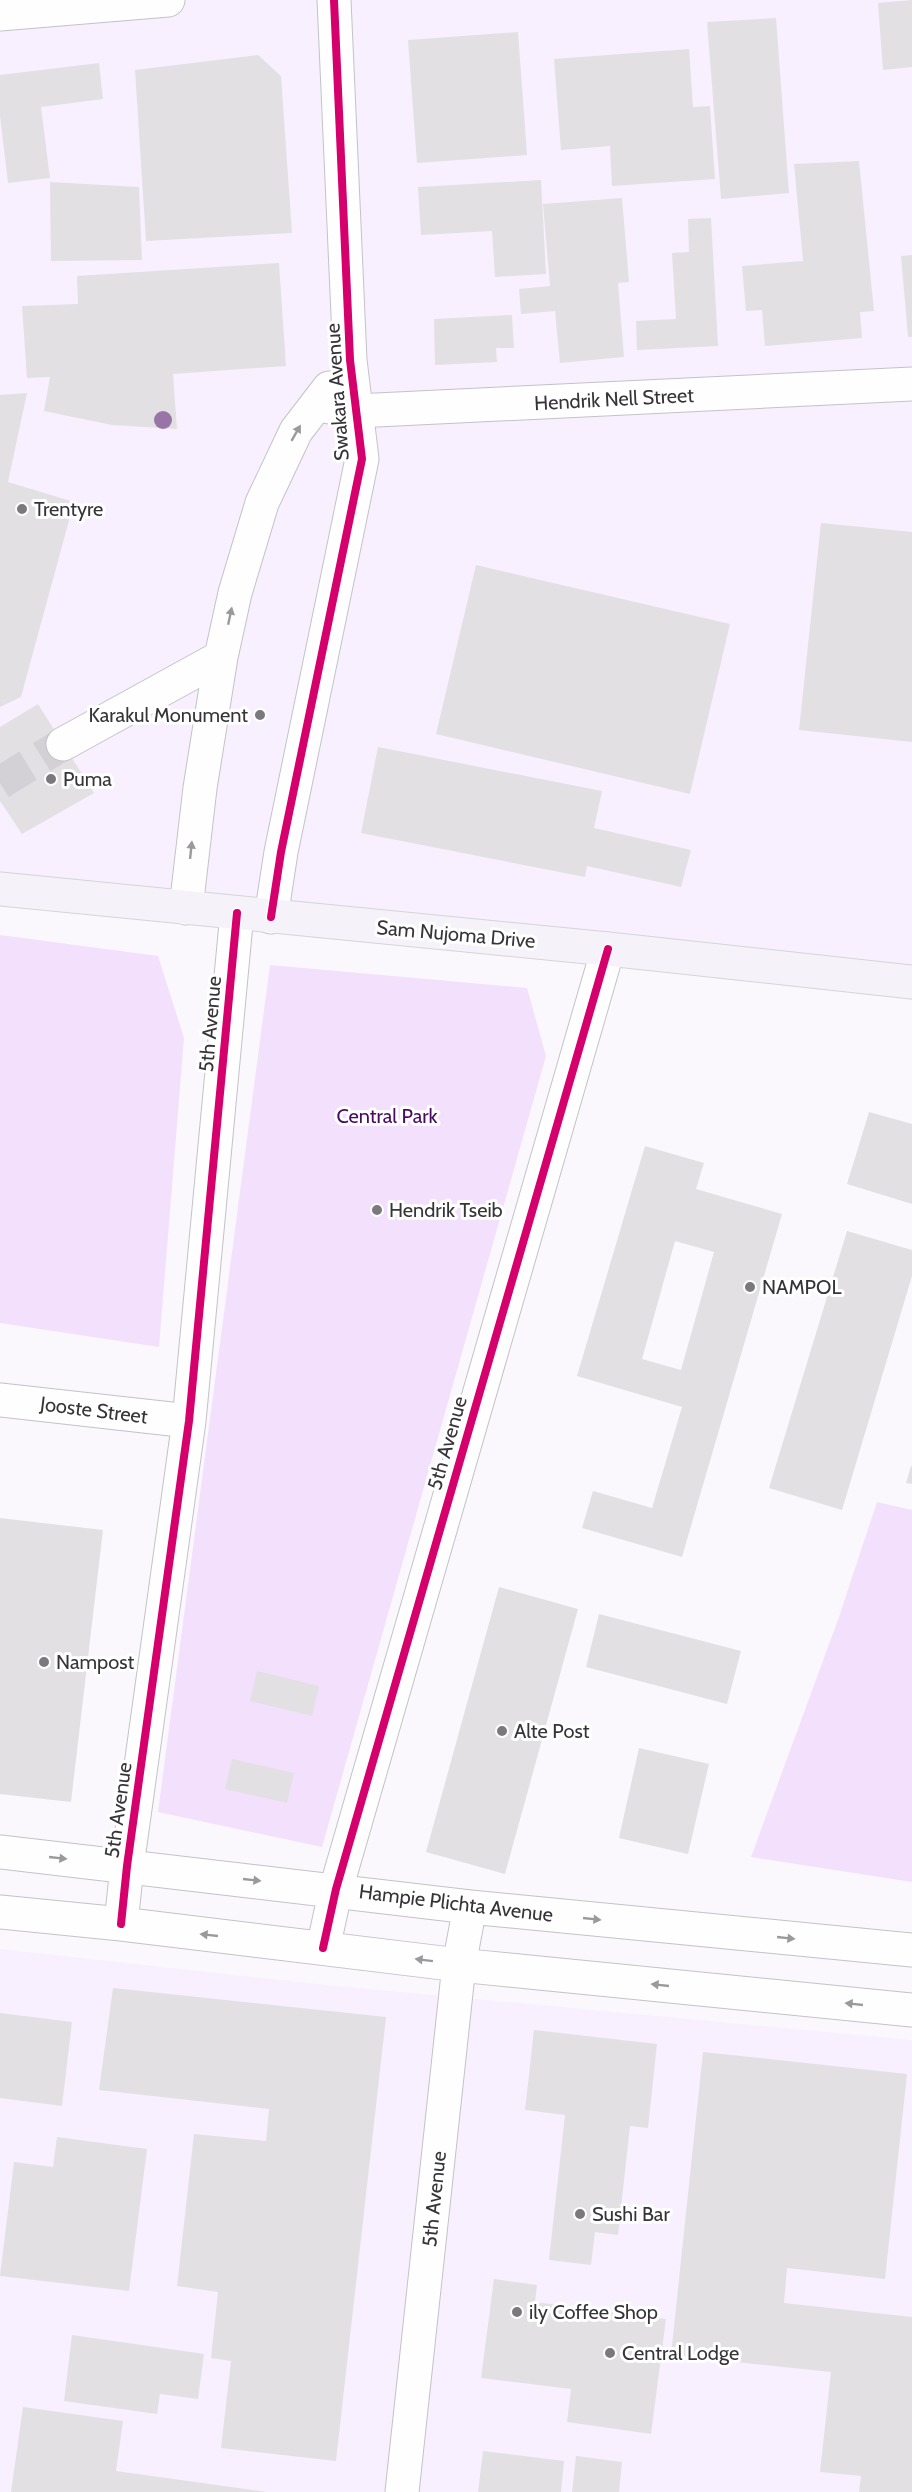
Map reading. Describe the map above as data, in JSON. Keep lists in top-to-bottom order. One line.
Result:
{"streets":{"main road":["Sam Nujoma Drive"],"street":["Swakara Avenue","Hendrik Nell Street","5th Avenue","Jooste Street","Hampie Plichta Avenue"]},"crossings":[["Swakara Avenue","Hendrik Nell Street"],["Swakara Avenue","Sam Nujoma Drive"],["Sam Nujoma Drive","5th Avenue"],["5th Avenue","Jooste Street"],["5th Avenue","Hampie Plichta Avenue"]],"parks":["Central Park"],"places":["Trentyre","Karakul Monument","Puma","Hendrik Tseib","NAMPOL","Nampost","Alte Post","Sushi Bar","ily Coffee Shop","Central Lodge"]}
